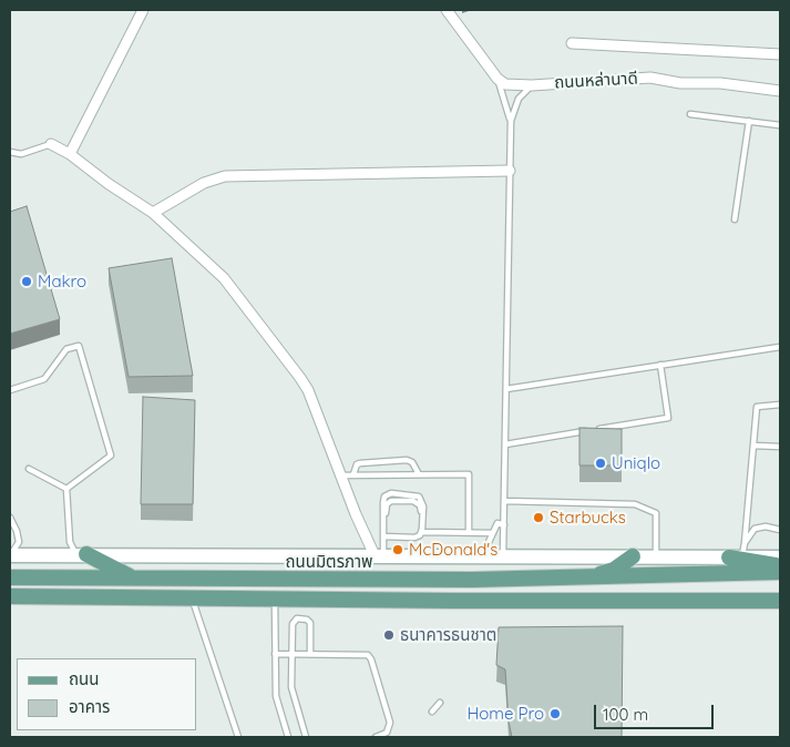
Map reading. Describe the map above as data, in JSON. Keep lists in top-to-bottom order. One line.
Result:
{"streets":{"main road":["ถนนมิตรภาพ"],"street":["ถนนหล่านาดี"]},"places":["Makro","Uniqlo","Starbucks","McDonald's","ธนาคารธนชาต","Home Pro"],"legend":["ถนน","อาคาร"],"scale_bar":"100 m"}
